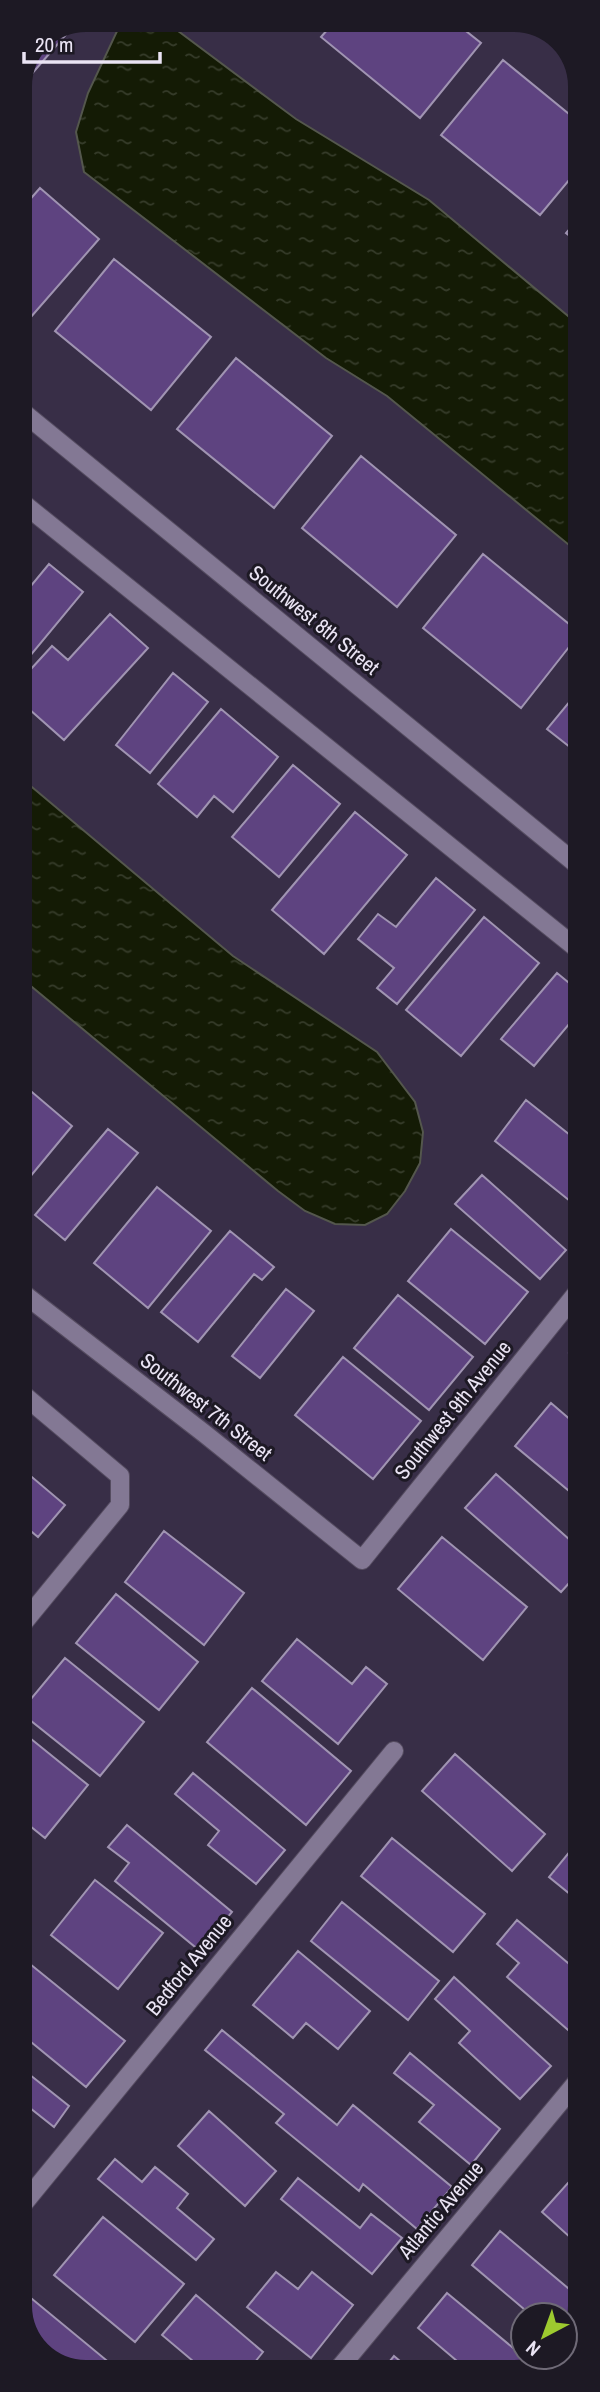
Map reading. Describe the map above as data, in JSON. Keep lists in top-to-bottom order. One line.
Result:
{"streets":{"street":["Southwest 8th Street","Southwest 7th Street","Southwest 9th Avenue","Bedford Avenue","Atlantic Avenue"]},"crossings":[["Southwest 7th Street","Southwest 9th Avenue"]],"scale_bar":"20 m","north":"bottom left"}
